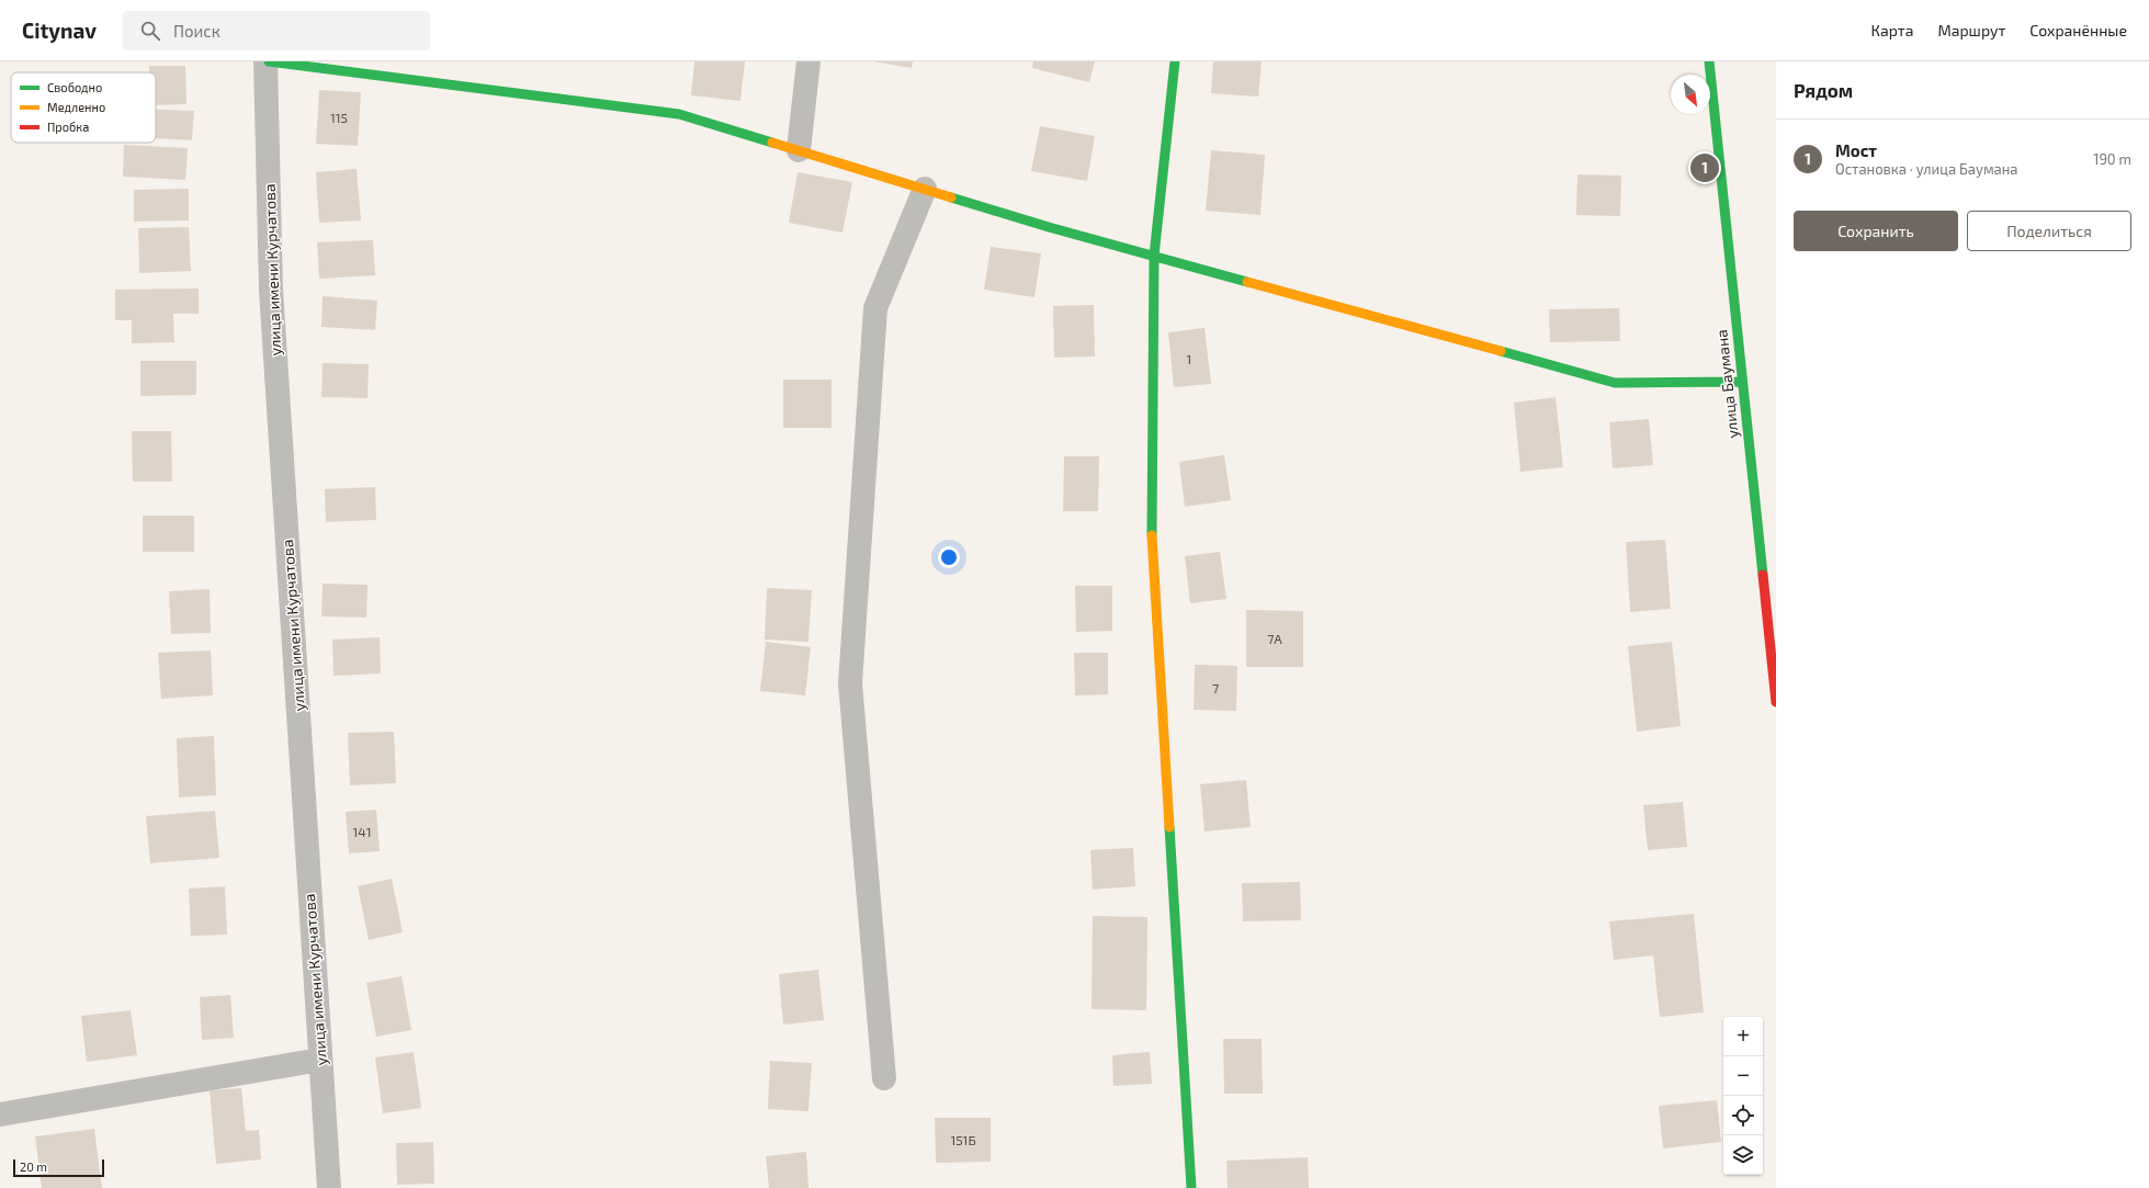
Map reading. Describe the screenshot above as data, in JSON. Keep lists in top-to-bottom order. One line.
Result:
{"streets":{"street":["улица имени Курчатова","улица Баумана"]},"house_numbers":["115","1","7А","7","141","151Б"],"legend":["Свободно","Медленно","Пробка"],"scale_bar":"20 m","north":"bottom right","page":{"header":"Citynav","search":"Поиск","nav":["Карта","Маршрут","Сохранённые"],"heading":"Рядом","list":[{"mark":"1","name":"Мост","note":"Остановка · улица Баумана","value":"190 m"}],"pins":"1","buttons":["Сохранить","Поделиться"],"map_buttons":["+","−"],"scale":"20 m"}}
